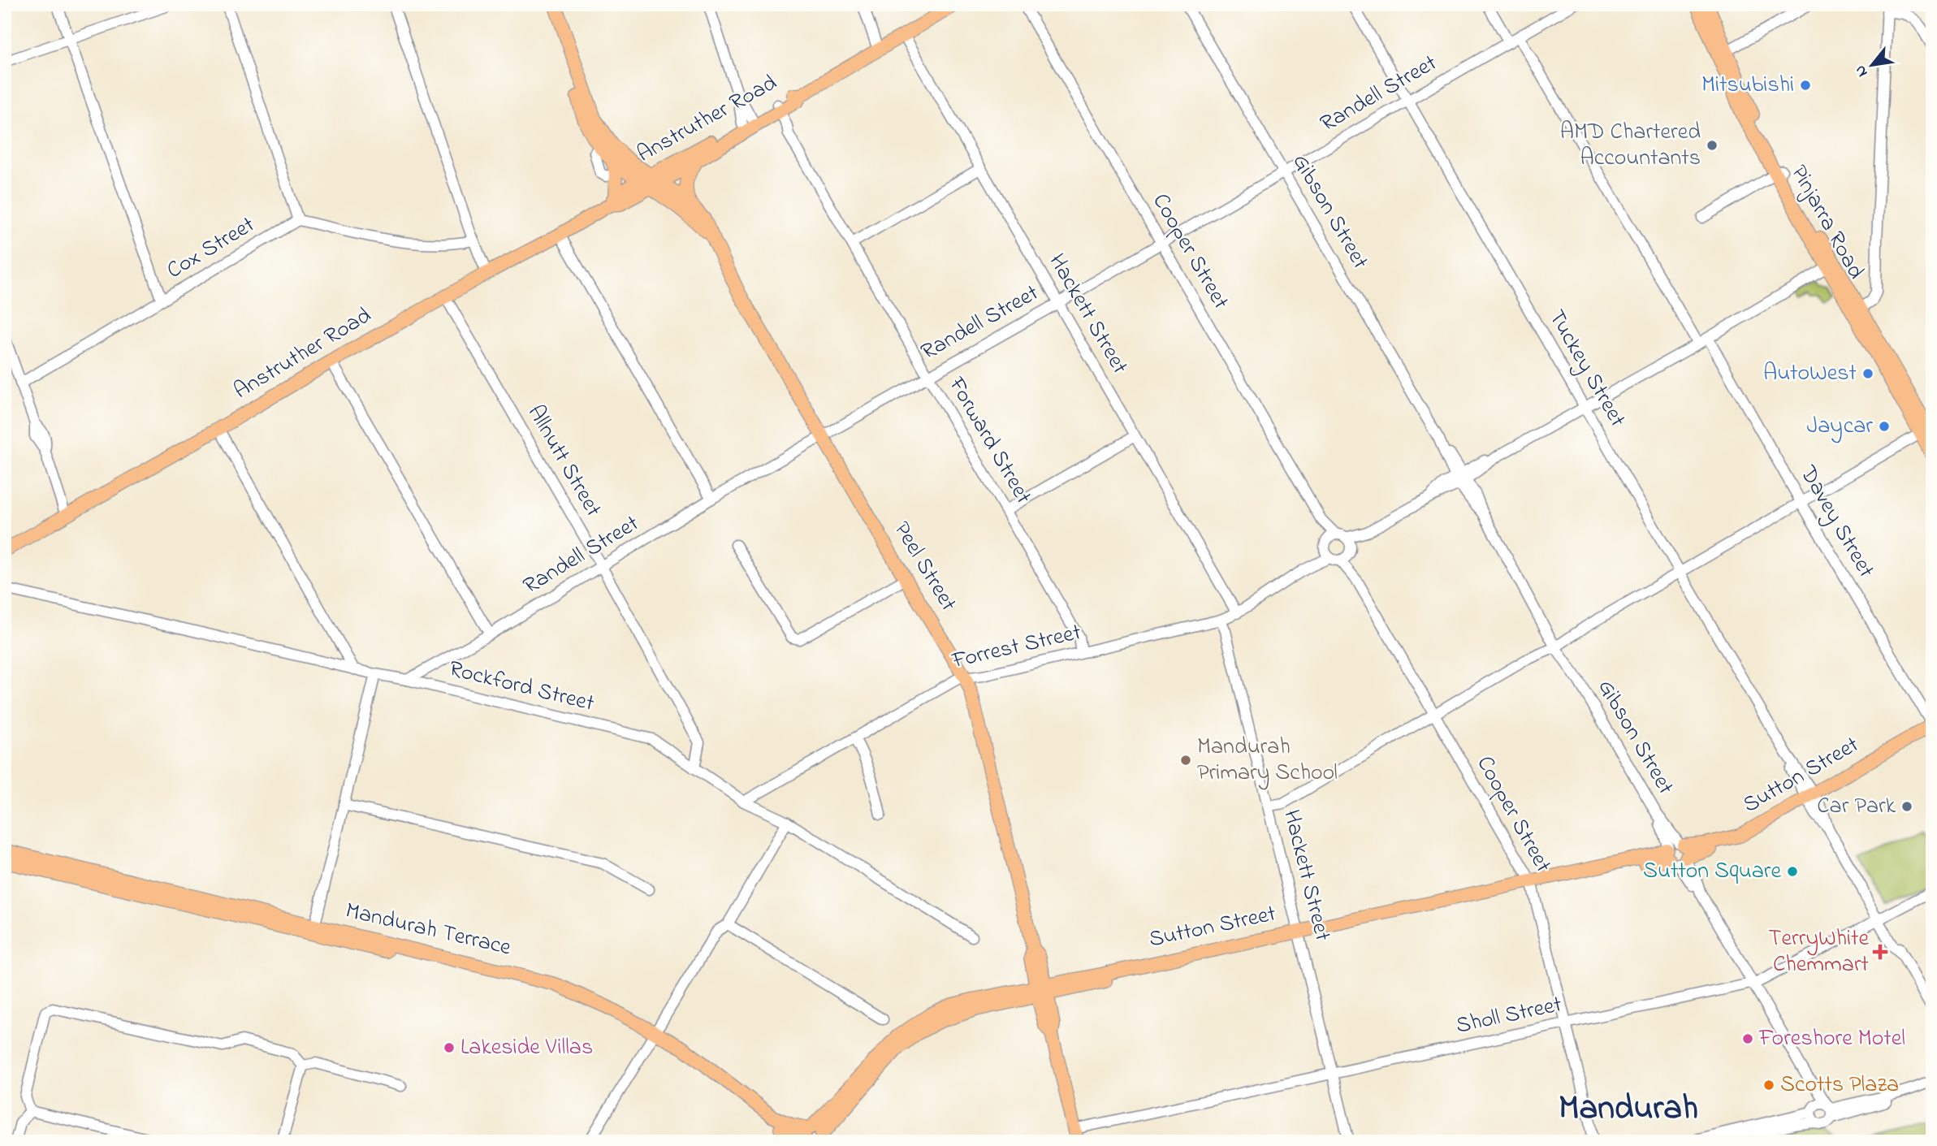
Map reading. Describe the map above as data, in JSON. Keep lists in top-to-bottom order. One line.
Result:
{"streets":{"main road":["Anstruther Road","Pinjarra Road","Peel Street","Sutton Street","Mandurah Terrace"],"street":["Randell Street","Gibson Street","Cox Street","Cooper Street","Hackett Street","Tuckey Street","Forward Street","Allnutt Street","Davey Street","Forrest Street","Rockford Street","Sholl Street"]},"crossings":[["Randell Street","Gibson Street"],["Randell Street","Cooper Street"],["Randell Street","Hackett Street"],["Randell Street","Tuckey Street"],["Randell Street","Forward Street"],["Randell Street","Allnutt Street"],["Randell Street","Davey Street"],["Randell Street","Peel Street"],["Randell Street","Rockford Street"],["Anstruther Road","Hackett Street"],["Anstruther Road","Forward Street"],["Anstruther Road","Allnutt Street"],["Anstruther Road","Peel Street"],["Gibson Street","Forrest Street"],["Gibson Street","Sutton Street"],["Gibson Street","Sholl Street"],["Pinjarra Road","Forrest Street"],["Cooper Street","Forrest Street"],["Cooper Street","Sutton Street"],["Cooper Street","Sholl Street"],["Hackett Street","Forrest Street"],["Hackett Street","Sutton Street"],["Hackett Street","Sholl Street"],["Tuckey Street","Forrest Street"],["Tuckey Street","Sutton Street"],["Tuckey Street","Sholl Street"],["Forward Street","Forrest Street"],["Allnutt Street","Rockford Street"],["Davey Street","Forrest Street"],["Davey Street","Sutton Street"],["Peel Street","Forrest Street"],["Peel Street","Sutton Street"],["Peel Street","Sholl Street"],["Forrest Street","Rockford Street"],["Sutton Street","Mandurah Terrace"]],"districts":["Mandurah"],"places":{"other":["Mitsubishi","AMD Chartered Accountants","AutoWest","Jaycar","Mandurah Primary School","Car Park","Sutton Square","Foreshore Motel","Lakeside Villas","Scotts Plaza"],"health":["TerryWhite Chemmart"]},"north":"bottom left"}
